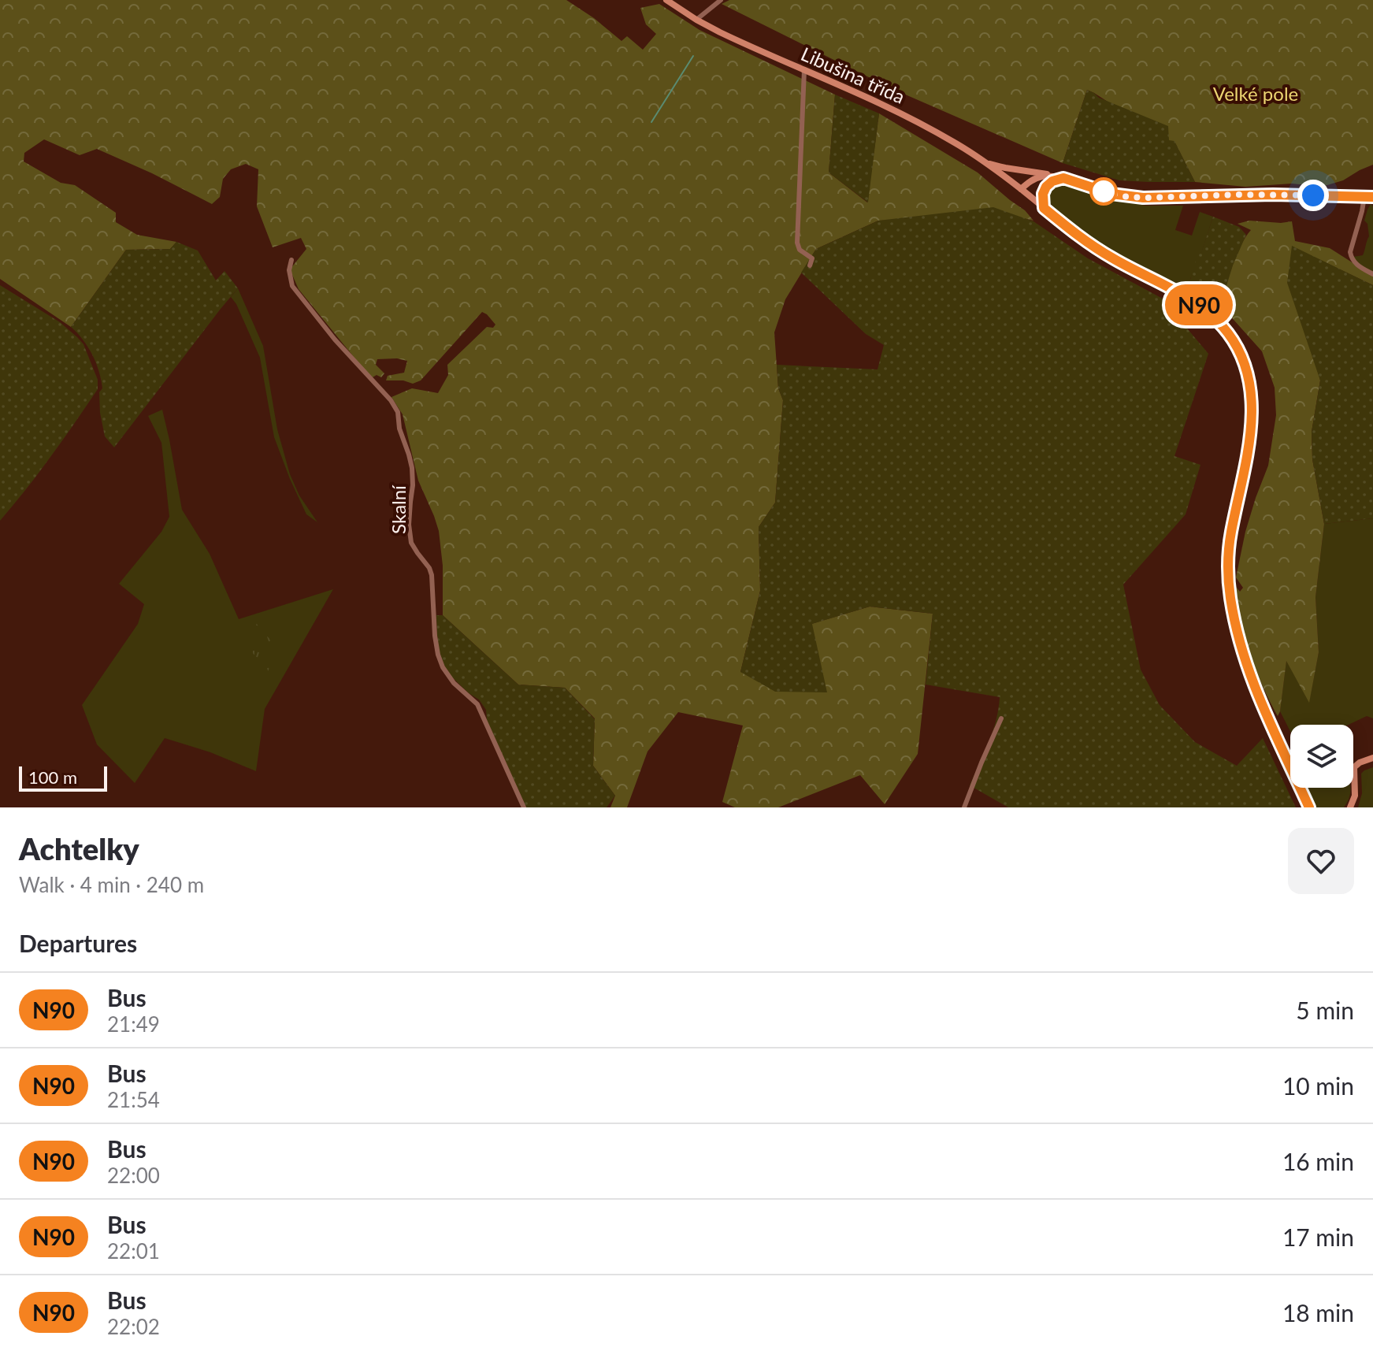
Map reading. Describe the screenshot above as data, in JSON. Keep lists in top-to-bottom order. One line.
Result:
{"streets":{"street":["Libušina třída","Skalní"]},"parks":["Velké pole"],"lines":["bus line N90"],"scale_bar":"100 m","page":{"on_map":"N90","scale":"100 m","heading":[["Achtelky","Walk · 4 min · 240 m"],"Departures"],"list":[{"mark":"N90","name":"Bus","note":"21:49","value":"5 min"},{"mark":"N90","name":"Bus","note":"21:54","value":"10 min"},{"mark":"N90","name":"Bus","note":"22:00","value":"16 min"},{"mark":"N90","name":"Bus","note":"22:01","value":"17 min"},{"mark":"N90","name":"Bus","note":"22:02","value":"18 min"}]}}
